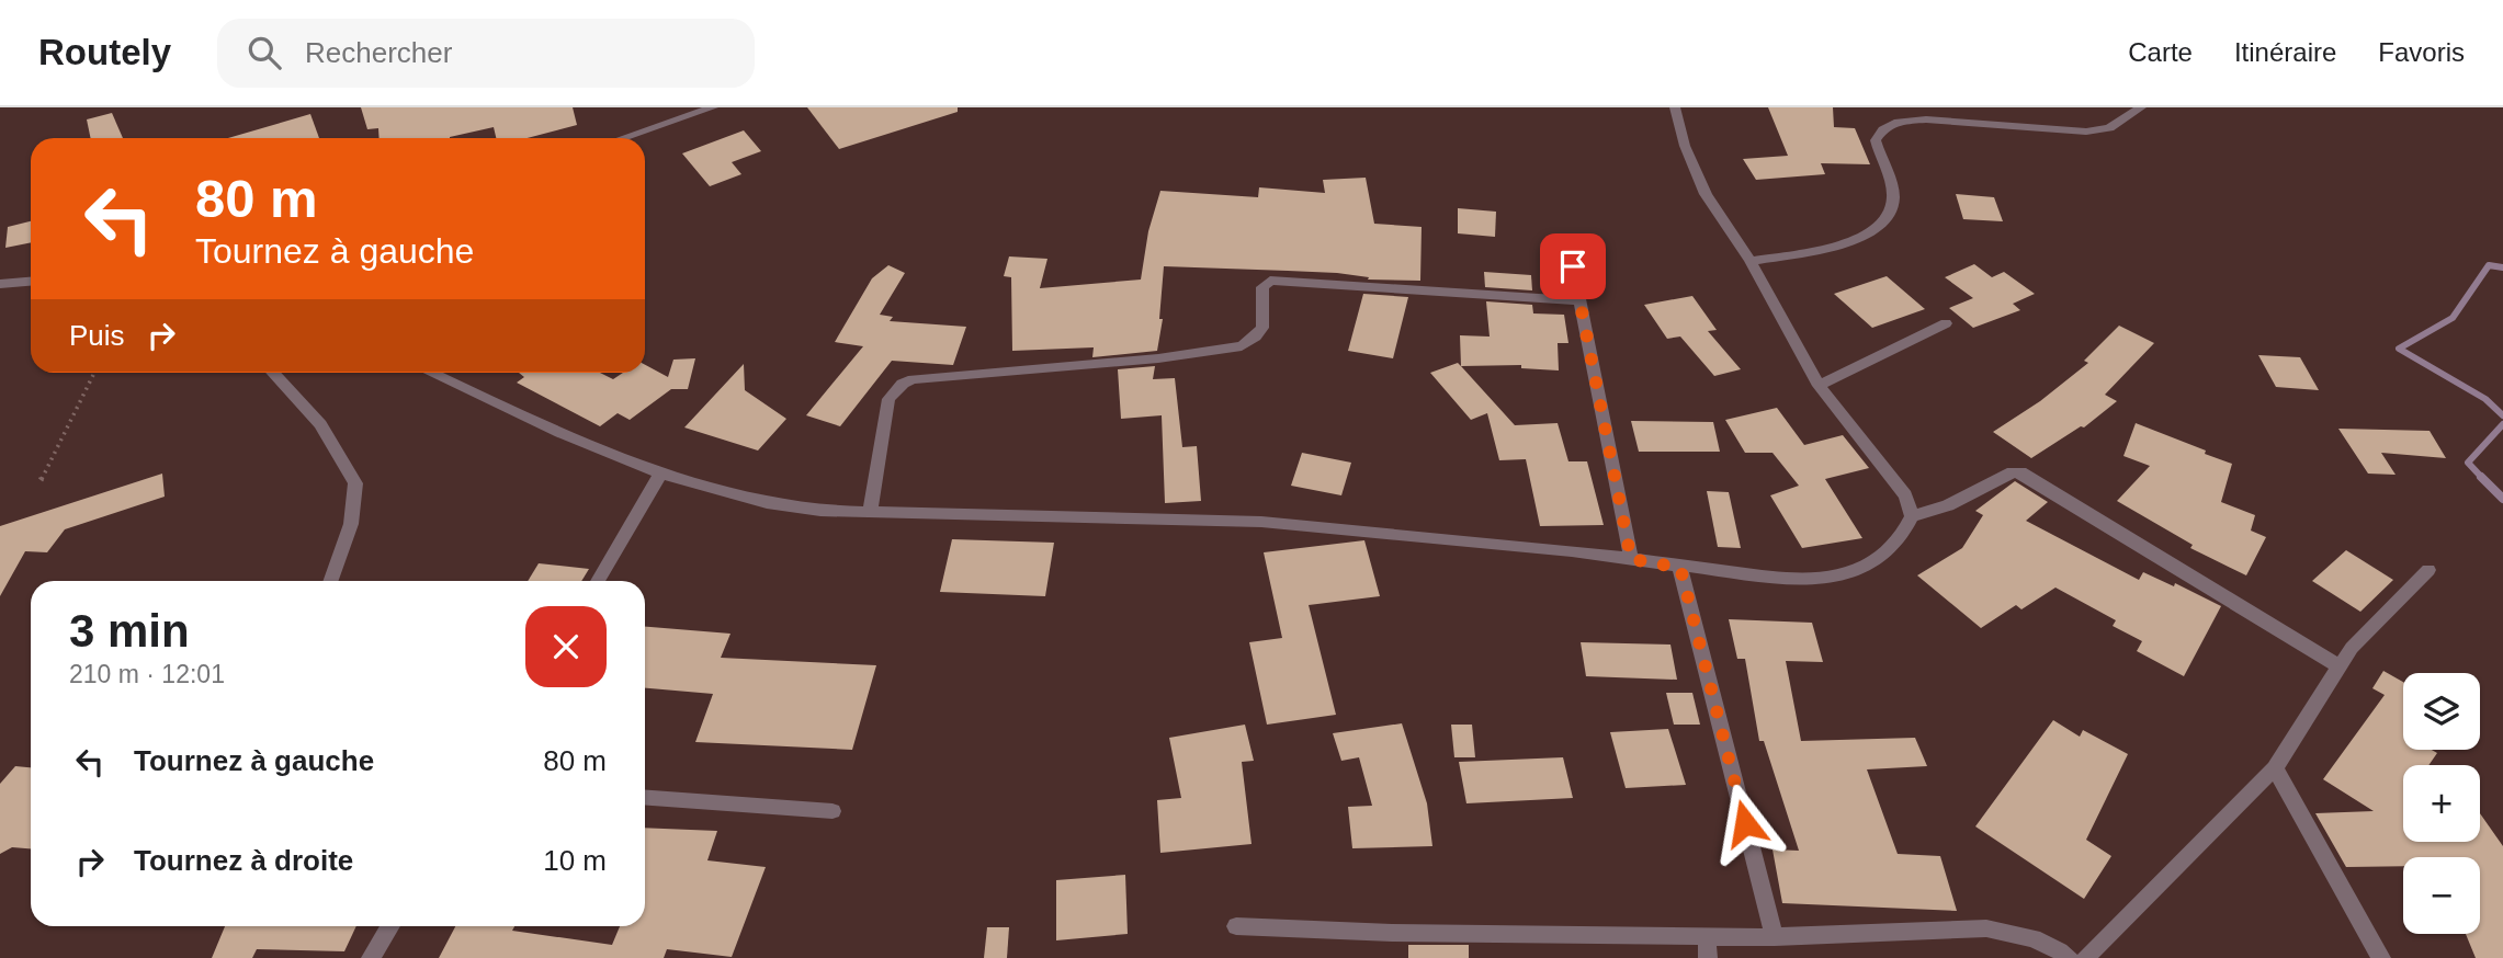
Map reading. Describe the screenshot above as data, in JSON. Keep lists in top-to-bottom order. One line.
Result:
{"page":{"header":"Routely","search":"Rechercher","nav":["Carte","Itinéraire","Favoris"],"turn":["80 m","Tournez à gauche"],"then":"Puis","heading":["3 min","210 m · 12:01"],"map_buttons":["+","−"],"list":[{"name":"Tournez à gauche","value":"80 m"},{"name":"Tournez à droite","value":"10 m"}]}}
